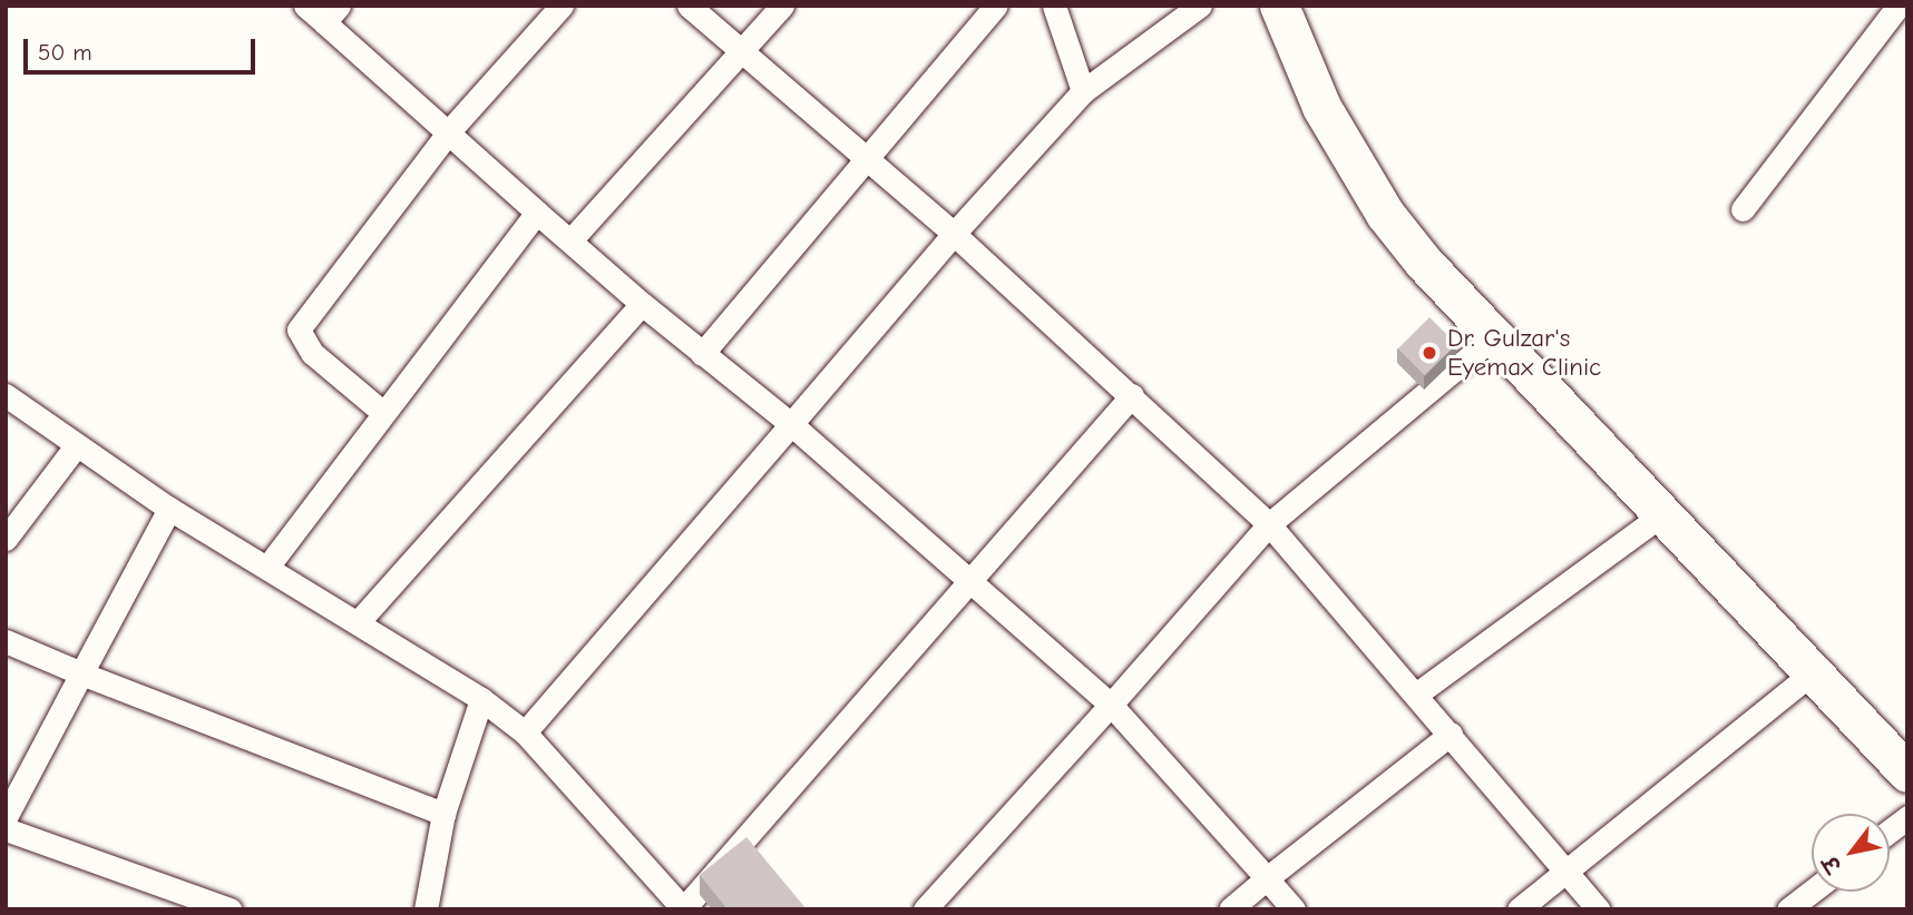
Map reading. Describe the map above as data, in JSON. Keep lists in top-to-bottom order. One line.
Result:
{"places":["Dr. Gulzar's Eyemax Clinic"],"scale_bar":"50 m","north":"bottom left"}
